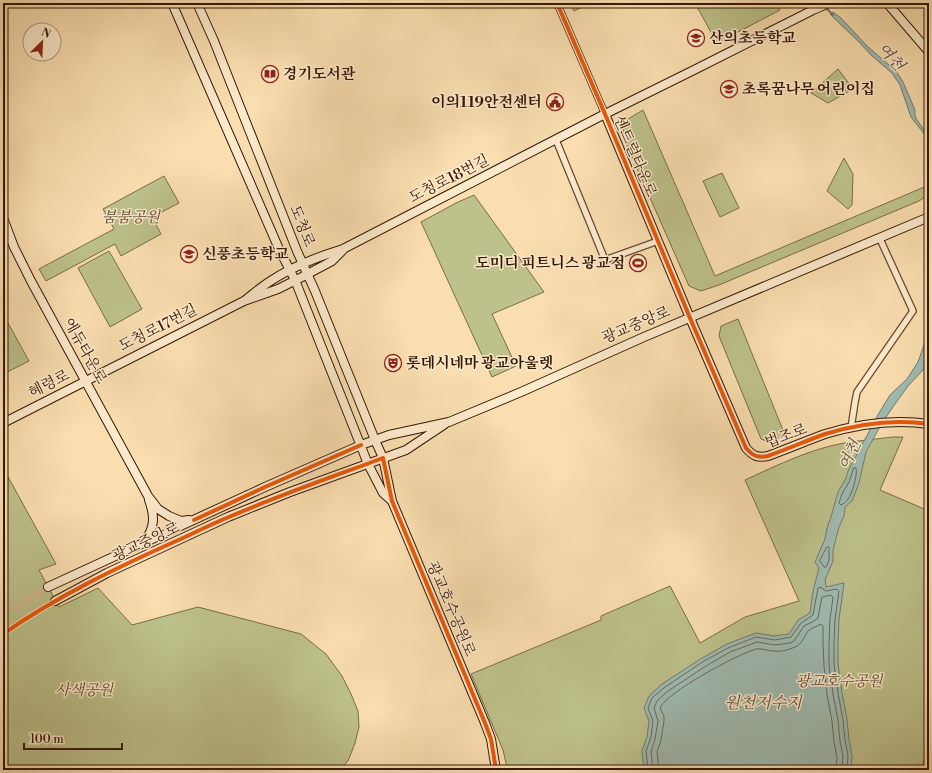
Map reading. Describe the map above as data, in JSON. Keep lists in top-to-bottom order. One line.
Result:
{"streets":{"main road":["센트럴타운로","도청로18번길","도청로","광교중앙로","도청로17번길","에듀타운로","혜령로","법조로","광교호수공원로"]},"crossings":[["센트럴타운로","도청로18번길"],["센트럴타운로","광교중앙로"],["센트럴타운로","법조로"],["도청로18번길","도청로"],["도청로18번길","도청로17번길"],["도청로","광교중앙로"],["도청로","도청로17번길"],["도청로","광교호수공원로"],["광교중앙로","법조로"],["광교중앙로","광교호수공원로"],["도청로17번길","에듀타운로"],["도청로17번길","혜령로"],["에듀타운로","혜령로"]],"water":["여천","원천저수지"],"parks":["붐붐공원","광교호수공원","사색공원"],"places":{"school or university":["산의초등학교","초록꿈나무 어린이집","신풍초등학교"],"library":["경기도서관"],"public building":["이의119안전센터"],"sports":["도미디 피트니스 광교점"],"theatre":["롯데시네마 광교아울렛"]},"scale_bar":"100 m","north":"top right"}
